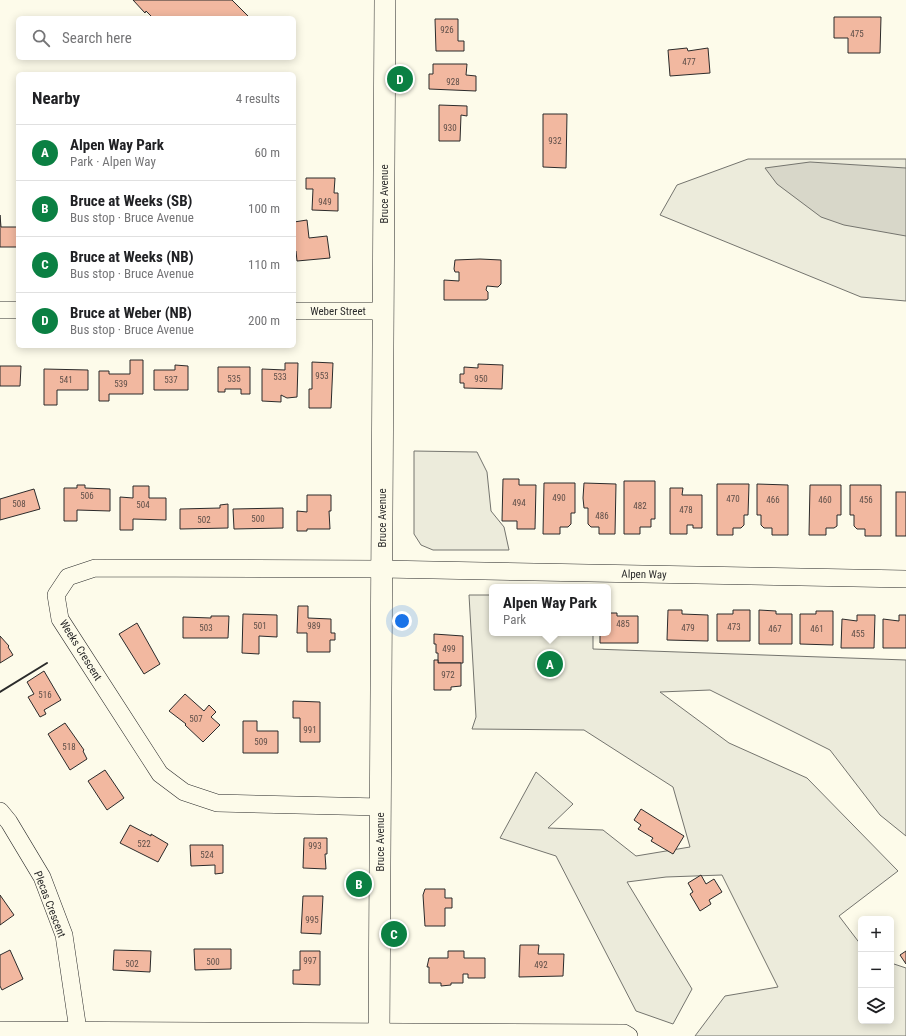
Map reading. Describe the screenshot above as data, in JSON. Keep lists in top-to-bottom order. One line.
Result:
{"streets":{"street":["Bruce Avenue","Weber Street","Alpen Way","Weeks Crescent","Plecas Crescent"]},"crossings":[["Bruce Avenue","Weber Street"],["Bruce Avenue","Alpen Way"],["Bruce Avenue","Weeks Crescent"],["Alpen Way","Weeks Crescent"]],"house_numbers":["926","475","477","928","930","932","949","953","533","535","950","541","537","539","506","490","470","466","460","456","494","508","504","482","478","486","500","502","485","501","989","473","503","479","467","461","455","499","972","516","507","991","509","518","522","993","524","995","997","500","502","492"],"page":{"search":"Search here","pins":["D","A","B","C"],"heading":["Nearby","4 results"],"list":[{"mark":"A","name":"Alpen Way Park","note":"Park · Alpen Way","value":"60 m"},{"mark":"B","name":"Bruce at Weeks (SB)","note":"Bus stop · Bruce Avenue","value":"100 m"},{"mark":"C","name":"Bruce at Weeks (NB)","note":"Bus stop · Bruce Avenue","value":"110 m"},{"mark":"D","name":"Bruce at Weber (NB)","note":"Bus stop · Bruce Avenue","value":"200 m"}],"popup":["Alpen Way Park","Park"],"map_buttons":["+","−"]}}
